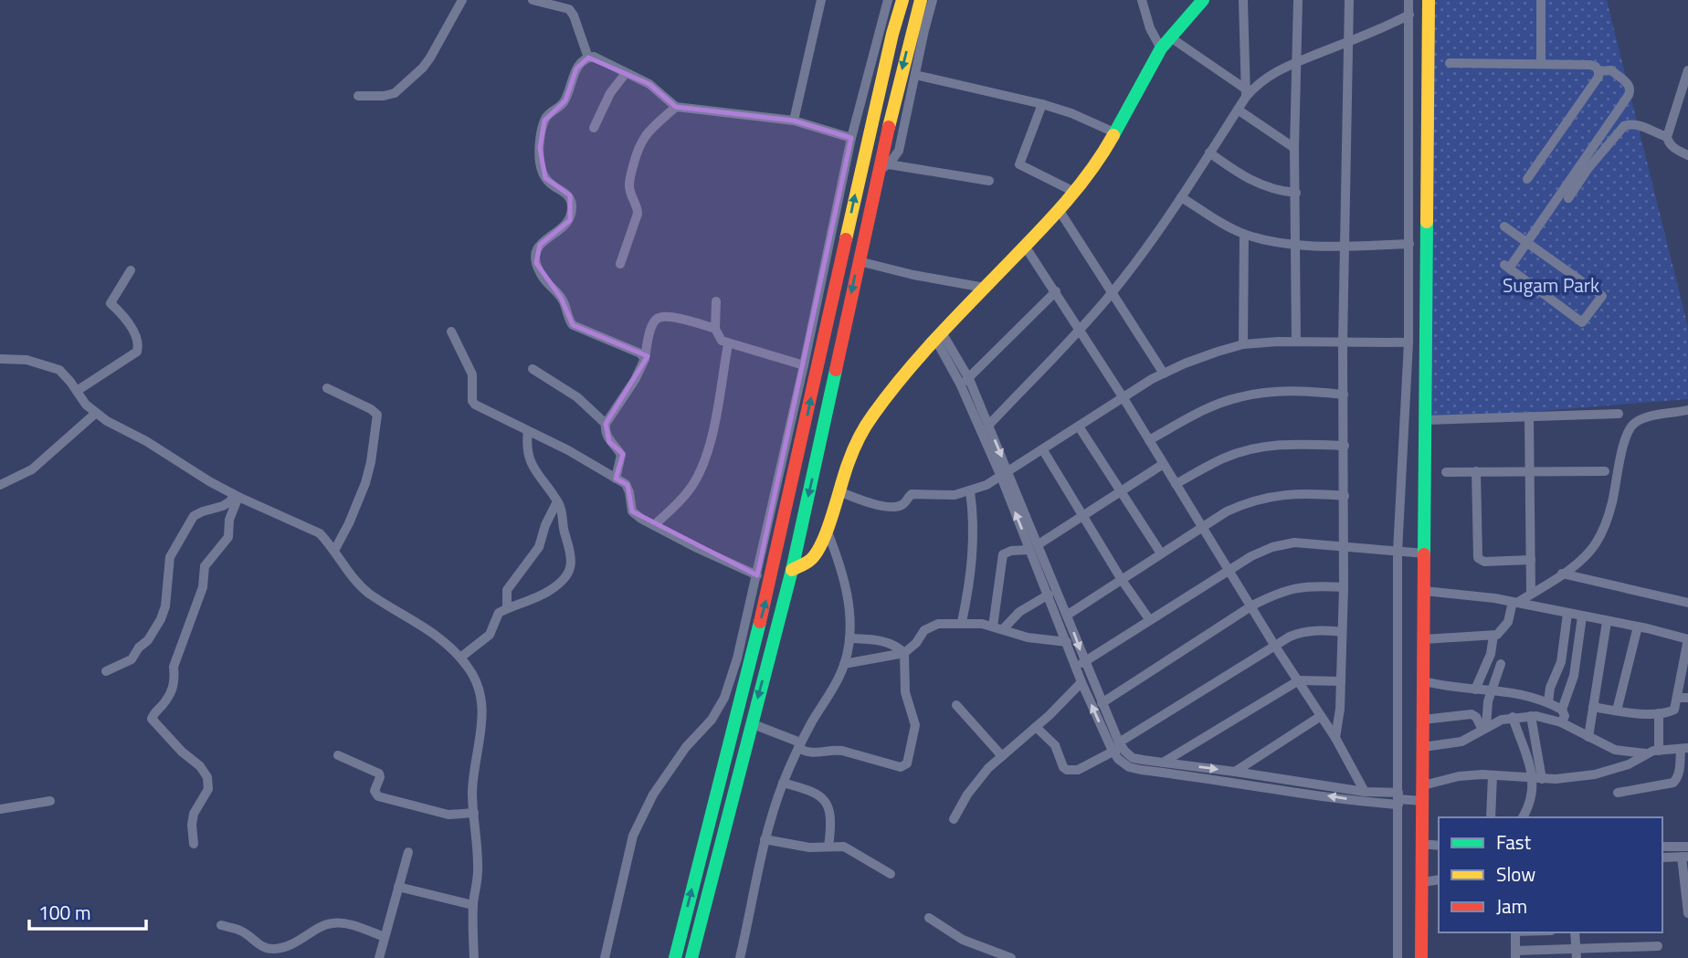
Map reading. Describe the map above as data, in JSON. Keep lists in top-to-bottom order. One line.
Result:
{"parks":["Sugam Park"],"legend":["Fast","Slow","Jam"],"scale_bar":"100 m"}
